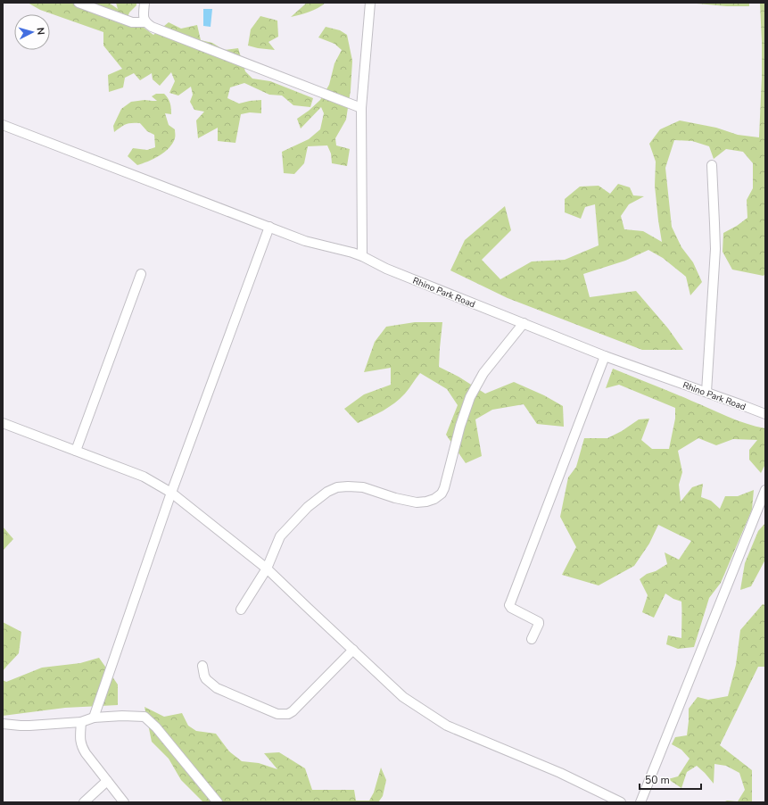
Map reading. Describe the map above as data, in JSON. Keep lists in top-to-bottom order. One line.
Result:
{"streets":{"street":["Rhino Park Road"]},"scale_bar":"50 m","north":"right"}
